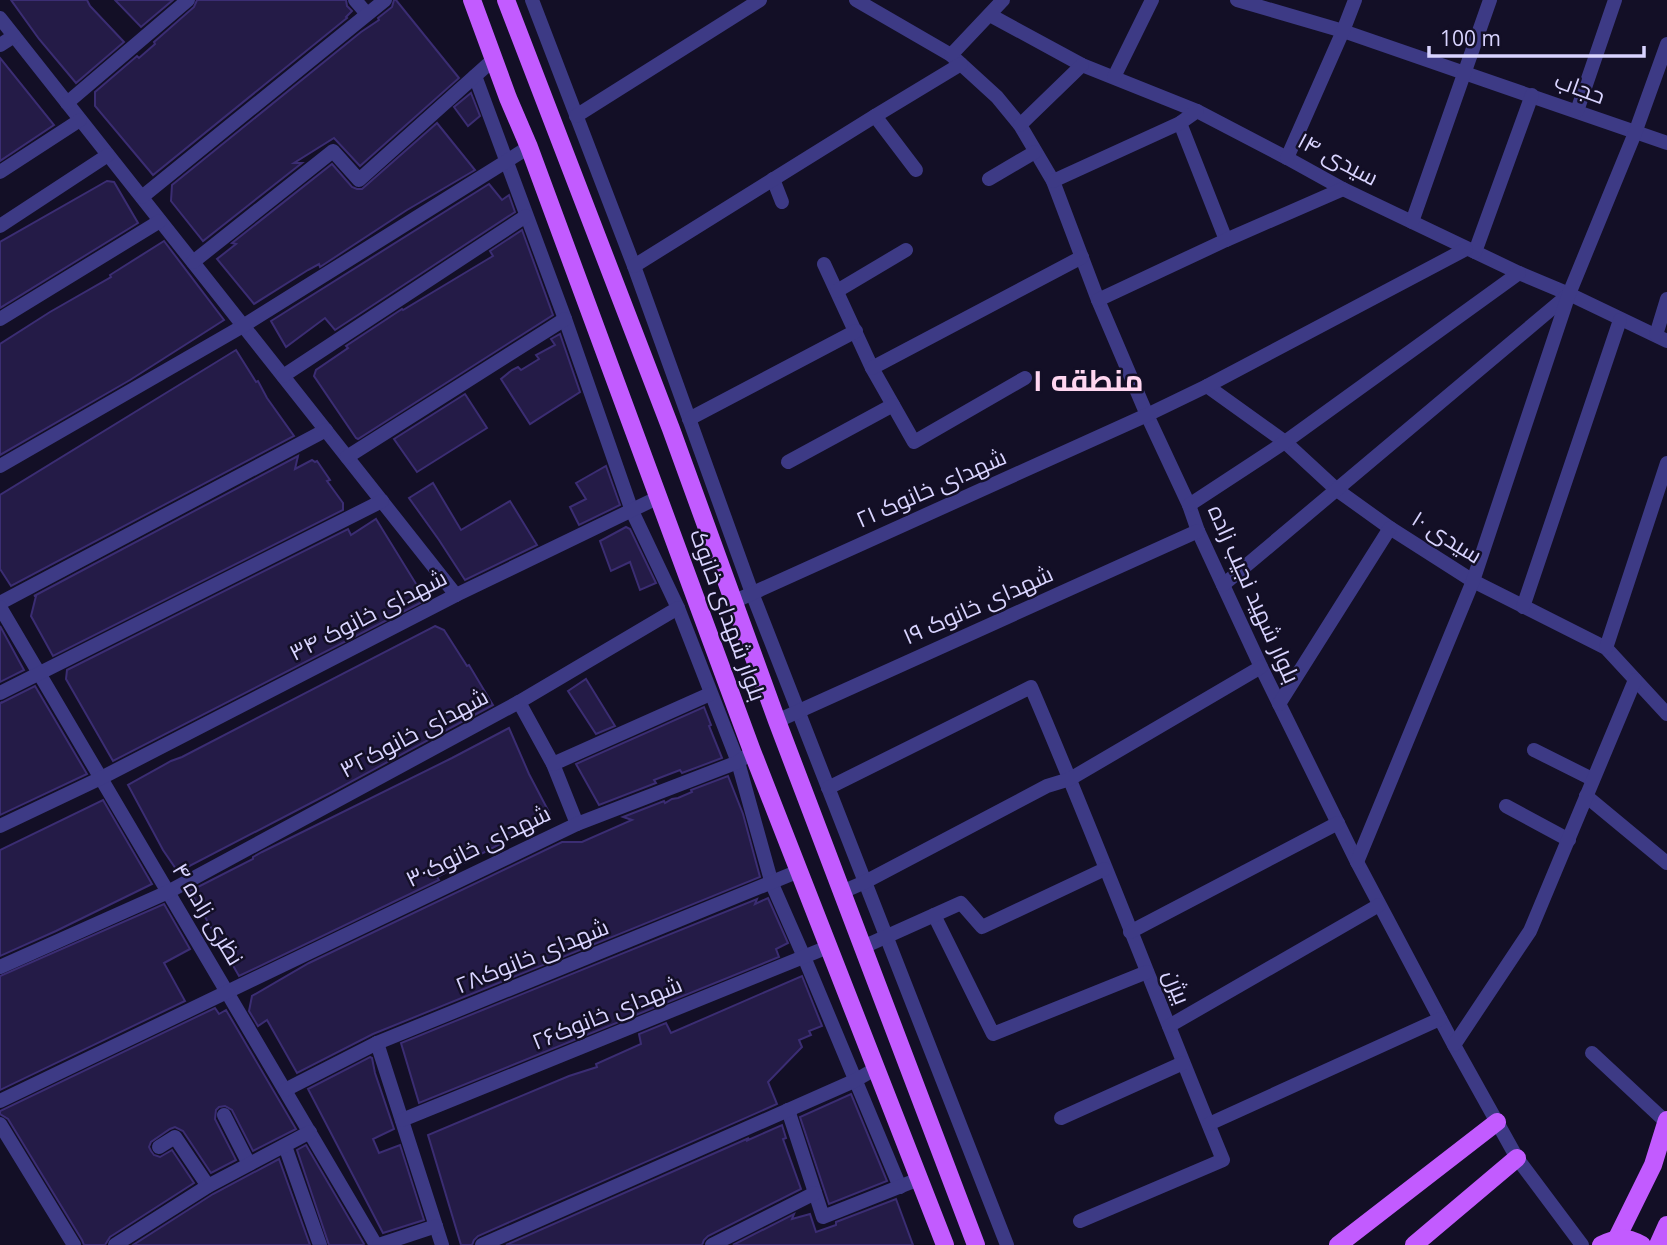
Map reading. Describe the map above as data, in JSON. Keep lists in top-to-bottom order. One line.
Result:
{"streets":{"main road":["بلوار شهدای خانوک"],"street":["حجاب","سیدی ۱۴","شهدای خانوک ۲۱","سیدی ۱۰","بلوار شهید نجیب زاده","شهدای خانوک ۱۹","۳۴ شهدای خانوک","شهدای خانوک۳۲","شهدای خانوک۳۰","نظری زاده ۴","شهدای خانوک۲۸","بیژن","شهدای خانوک۲۶"]},"crossings":[["سیدی ۱۴","شهدای خانوک ۲۱"],["شهدای خانوک ۲۱","سیدی ۱۰"],["شهدای خانوک ۲۱","بلوار شهید نجیب زاده"],["شهدای خانوک ۲۱","بلوار شهدای خانوک"],["بلوار شهید نجیب زاده","شهدای خانوک ۱۹"],["شهدای خانوک ۱۹","بلوار شهدای خانوک"],["۳۴ شهدای خانوک","بلوار شهدای خانوک"],["۳۴ شهدای خانوک","نظری زاده ۴"],["بلوار شهدای خانوک","شهدای خانوک۳۰"],["بلوار شهدای خانوک","شهدای خانوک۲۸"],["بلوار شهدای خانوک","شهدای خانوک۲۶"],["شهدای خانوک۳۲","نظری زاده ۴"],["شهدای خانوک۳۰","نظری زاده ۴"],["نظری زاده ۴","شهدای خانوک۲۸"]],"districts":["منطقه ۱"],"scale_bar":"100 m"}
